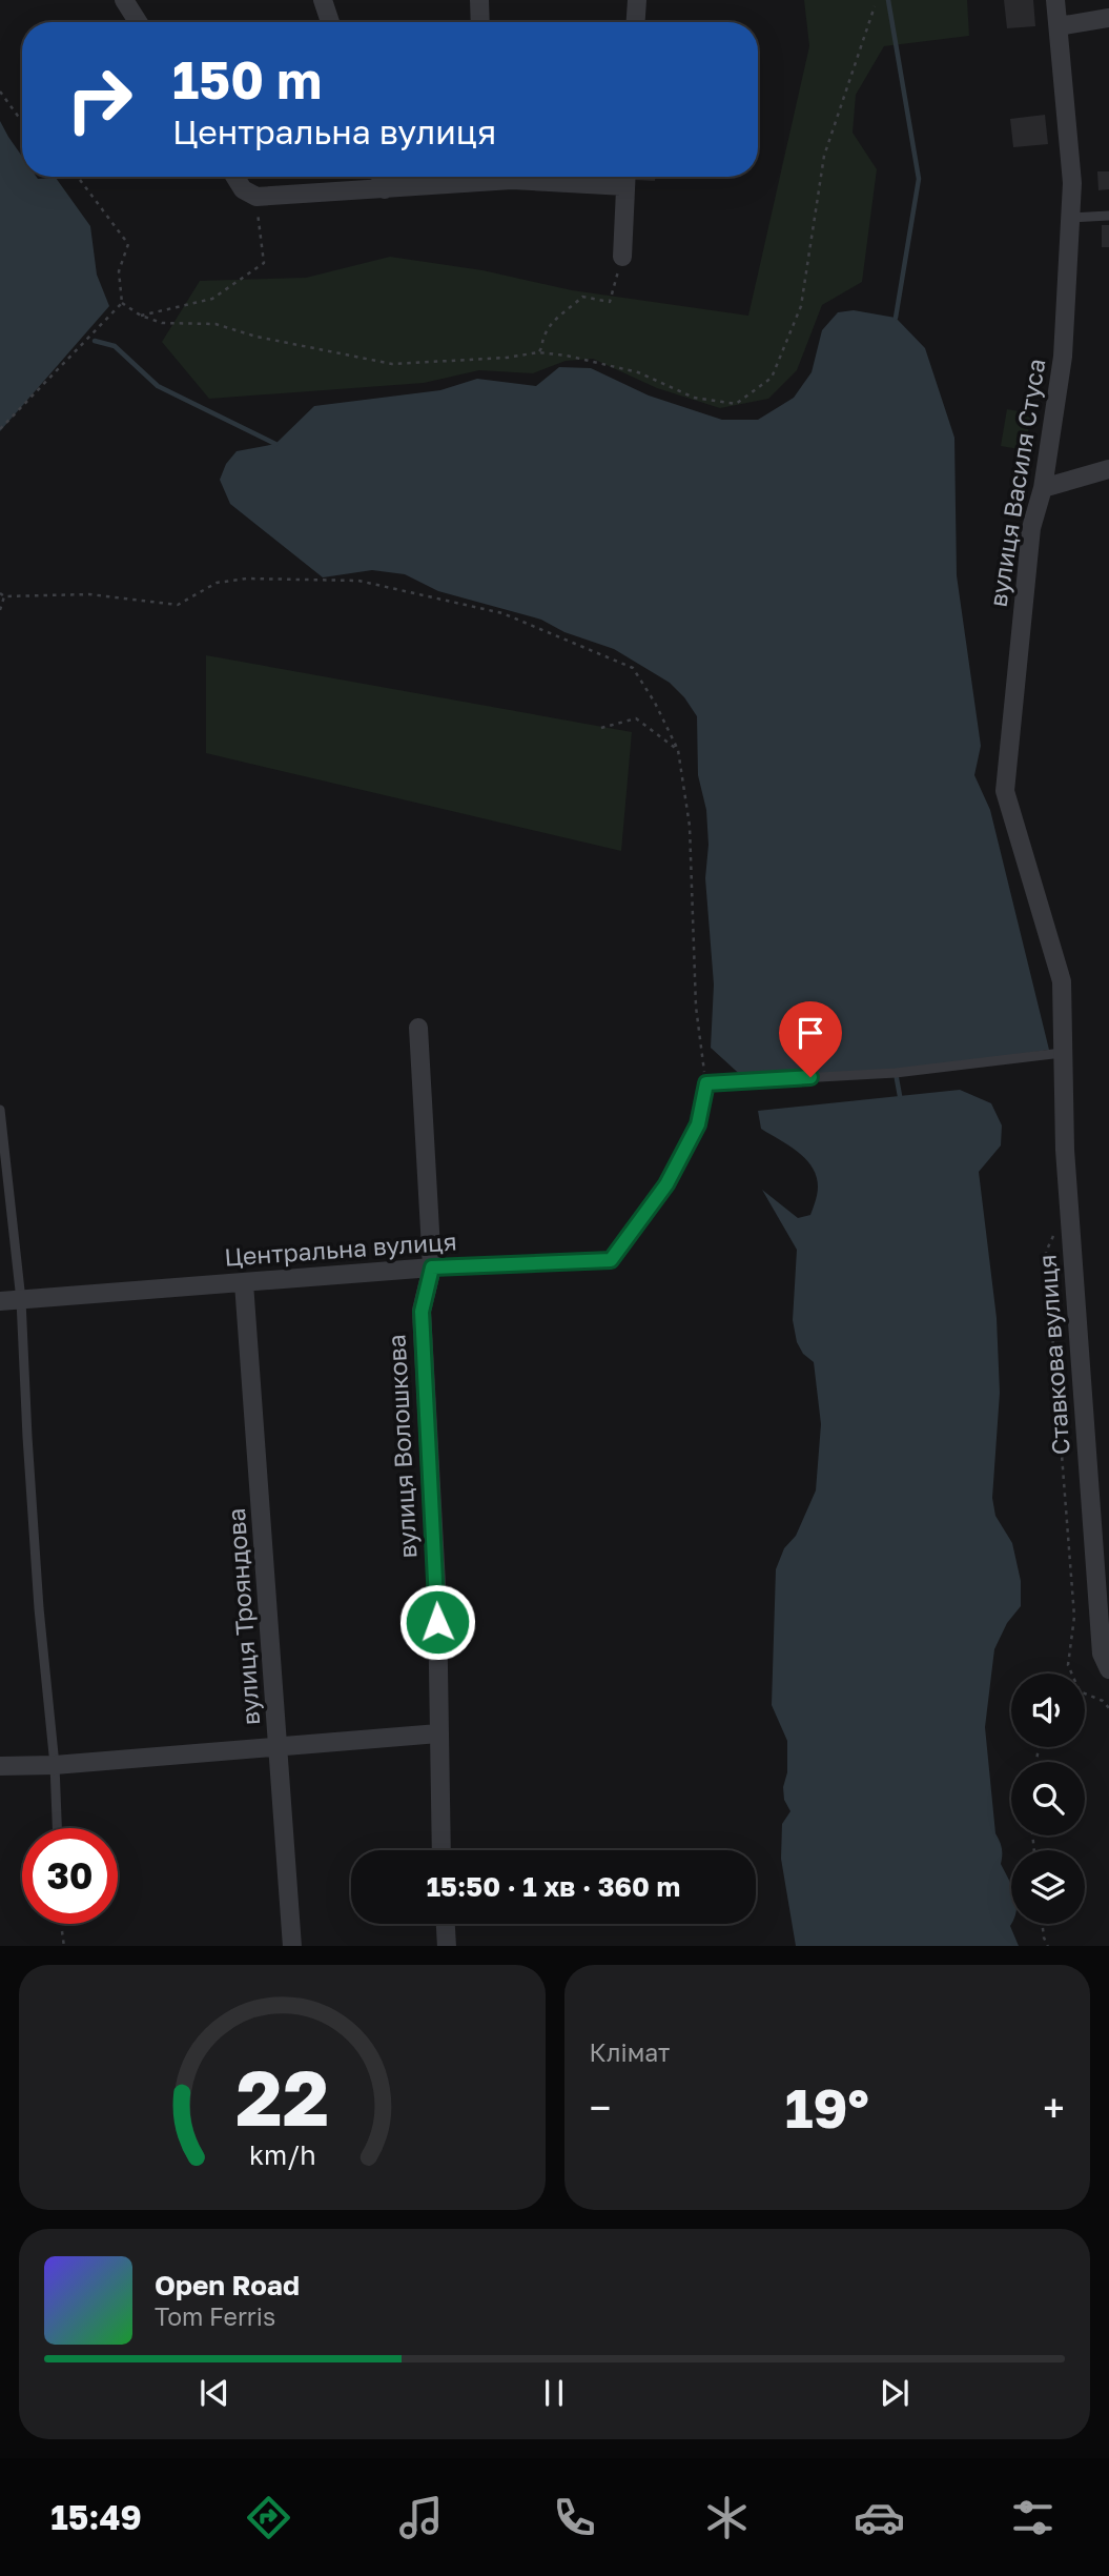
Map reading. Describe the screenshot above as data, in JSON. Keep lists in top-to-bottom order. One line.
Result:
{"streets":{"street":["вулиця Василя Стуса","Центральна вулиця","Ставкова вулиця","вулиця Волошкова","вулиця Трояндова"]},"crossings":[["вулиця Василя Стуса","Ставкова вулиця"],["Центральна вулиця","вулиця Волошкова"],["Центральна вулиця","вулиця Трояндова"]],"page":{"turn":["150 m","Центральна вулиця"],"limit":"30","trip":"15:50 · 1 хв · 360 m","tile":"Клімат","heat":["−","19°","+"],"song":["Open Road","Tom Ferris"],"tabs":"15:49","gauge":["22","km/h"]}}
